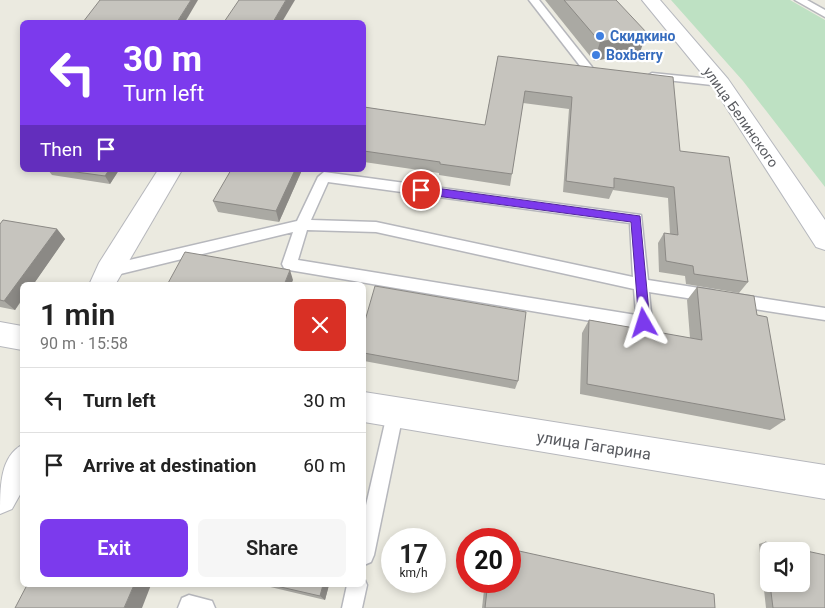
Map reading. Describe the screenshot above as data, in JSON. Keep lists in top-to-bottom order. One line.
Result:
{"streets":{"street":["улица Белинского","улица Гагарина"]},"places":["Скидкино","Boxberry"],"page":{"turn":["30 m","Turn left"],"then":"Then","heading":["1 min","90 m · 15:58"],"list":[{"name":"Turn left","value":"30 m"},{"name":"Arrive at destination","value":"60 m"}],"buttons":["Exit","Share"],"speed":"17 km/h","limit":"20"}}
